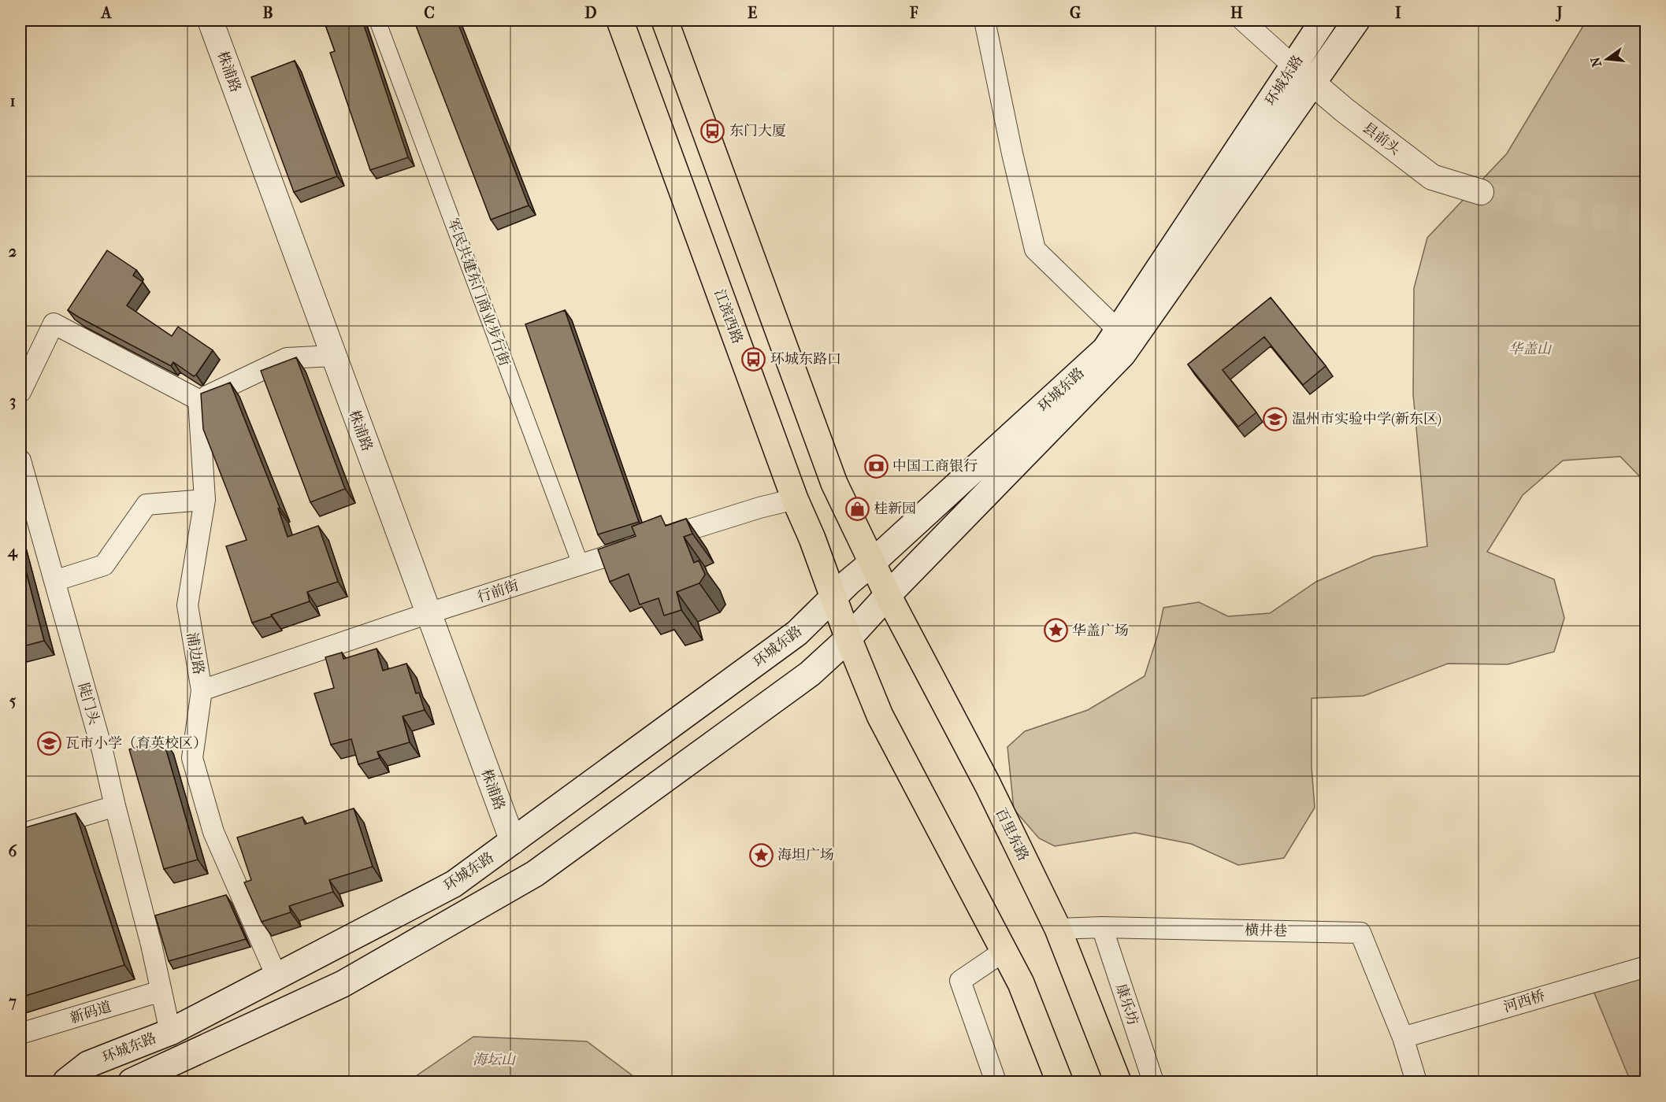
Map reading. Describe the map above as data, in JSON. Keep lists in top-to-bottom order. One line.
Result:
{"streets":{"main road":["环城东路","江滨西路","百里东路"],"street":["株浦路","县前头","军民共建东门商业步行街","行前街","浦边路","陡门头","横井巷","河西桥","康乐坊","新码道"]},"crossings":[["株浦路","环城东路"],["株浦路","行前街"],["环城东路","县前头"],["环城东路","江滨西路"],["环城东路","浦边路"],["环城东路","陡门头"],["环城东路","百里东路"],["军民共建东门商业步行街","行前街"],["江滨西路","行前街"],["行前街","浦边路"],["陡门头","新码道"],["百里东路","横井巷"],["横井巷","河西桥"],["横井巷","康乐坊"]],"parks":["华盖山","海坛山"],"places":{"bus stop":["东门大厦","环城东路口"],"school or university":["温州市实验中学(新东区)","瓦市小学（育英校区）"],"bank":["中国工商银行"],"shop":["桂新园"],"place":["华盖广场","海坦广场"]},"north":"left","grid":{"columns":["A","B","C","D","E","F","G","H","I","J"],"rows":["1","2","3","4","5","6","7"]}}
